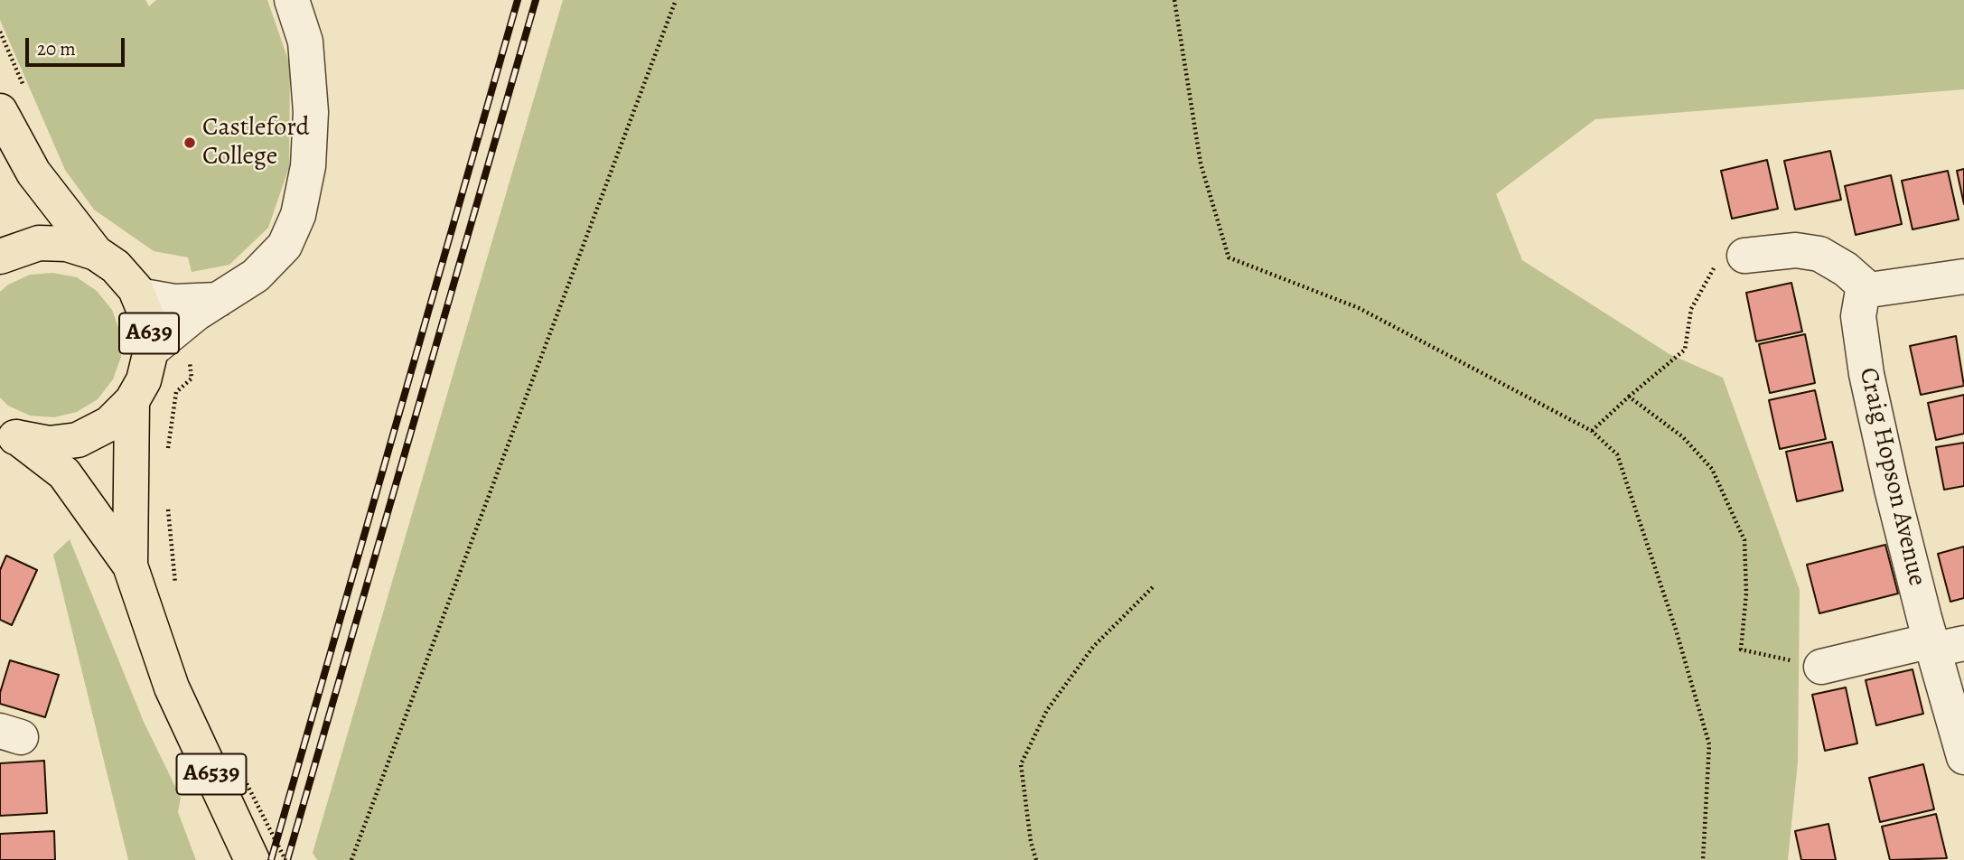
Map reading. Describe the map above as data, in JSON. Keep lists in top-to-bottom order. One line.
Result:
{"streets":{"main road":["A639","A6539"],"street":["Craig Hopson Avenue"]},"crossings":[["A639","A6539"]],"places":["Castleford College"],"scale_bar":"20 m"}
